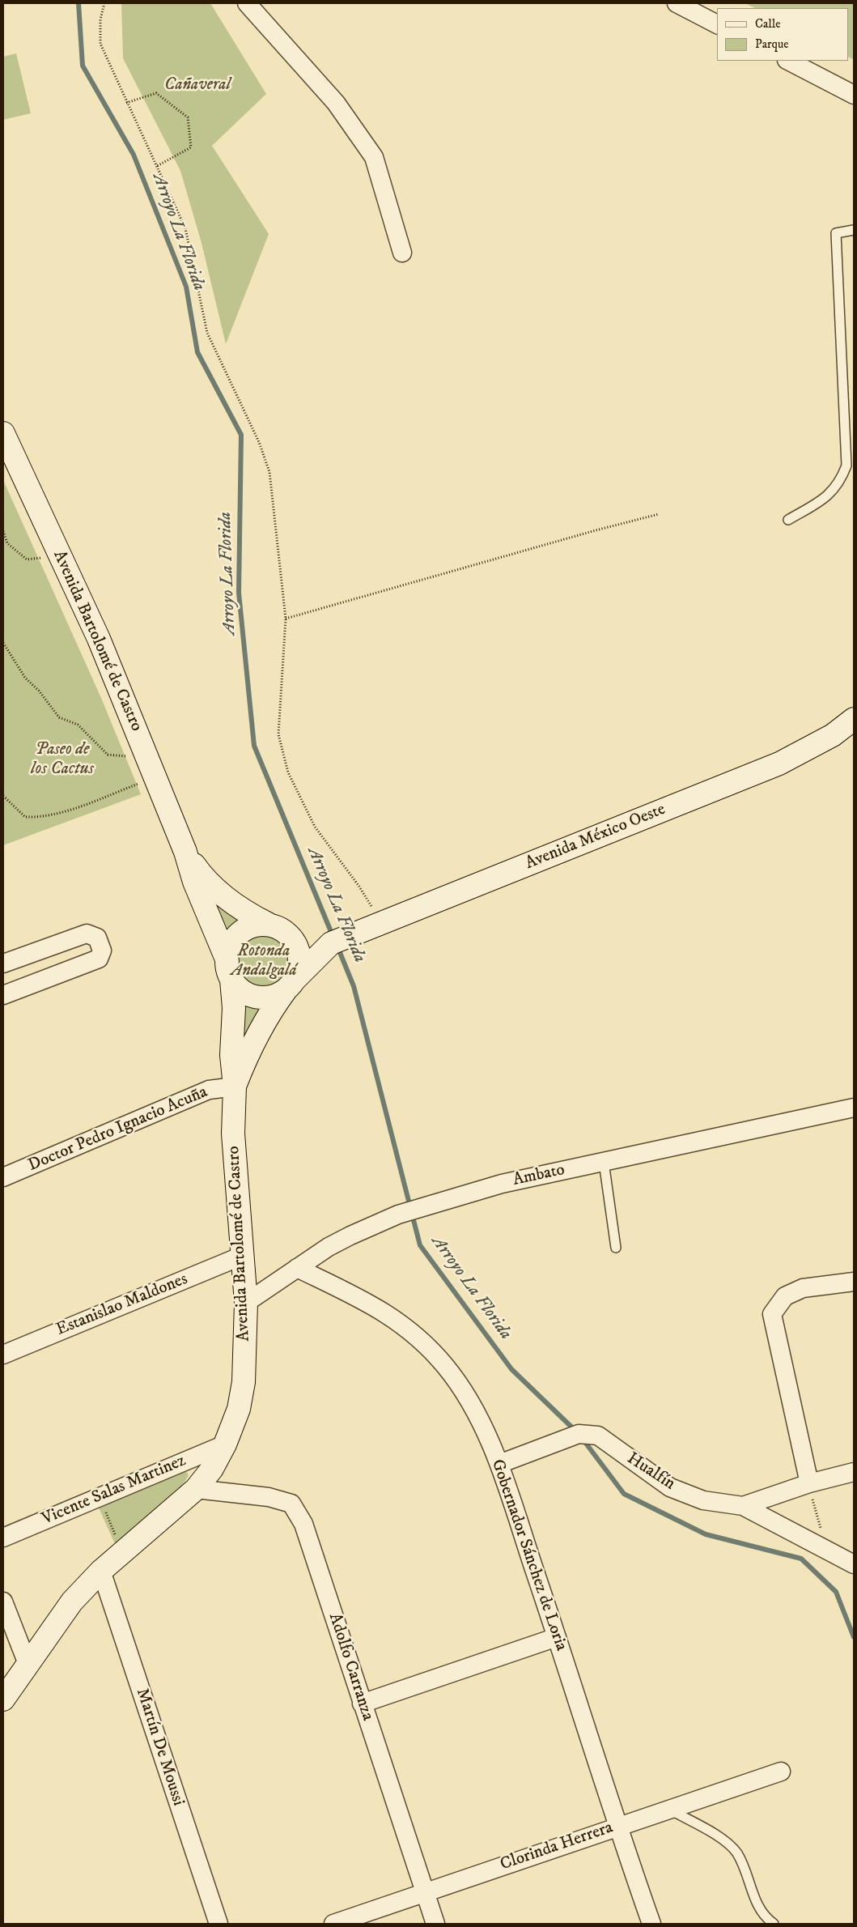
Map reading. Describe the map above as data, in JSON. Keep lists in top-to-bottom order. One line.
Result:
{"streets":{"main road":["Avenida Bartolomé de Castro","Avenida México Oeste"],"street":["Doctor Pedro Ignacio Acuña","Ambato","Estanislao Maldones","Hualfín","Vicente Salas Martinez","Gobernador Sánchez de Loria","Adolfo Carranza","Martín De Moussi","Clorinda Herrera"]},"crossings":[["Avenida Bartolomé de Castro","Avenida México Oeste"],["Avenida Bartolomé de Castro","Doctor Pedro Ignacio Acuña"],["Avenida Bartolomé de Castro","Ambato"],["Avenida Bartolomé de Castro","Estanislao Maldones"],["Avenida Bartolomé de Castro","Vicente Salas Martinez"],["Avenida Bartolomé de Castro","Adolfo Carranza"],["Avenida Bartolomé de Castro","Martín De Moussi"],["Ambato","Gobernador Sánchez de Loria"],["Hualfín","Gobernador Sánchez de Loria"],["Gobernador Sánchez de Loria","Clorinda Herrera"],["Adolfo Carranza","Clorinda Herrera"]],"water":["Arroyo La Florida"],"parks":["Cañaveral","Paseo de los Cactus","Rotonda Andalgalá"],"legend":["Calle","Parque"]}
